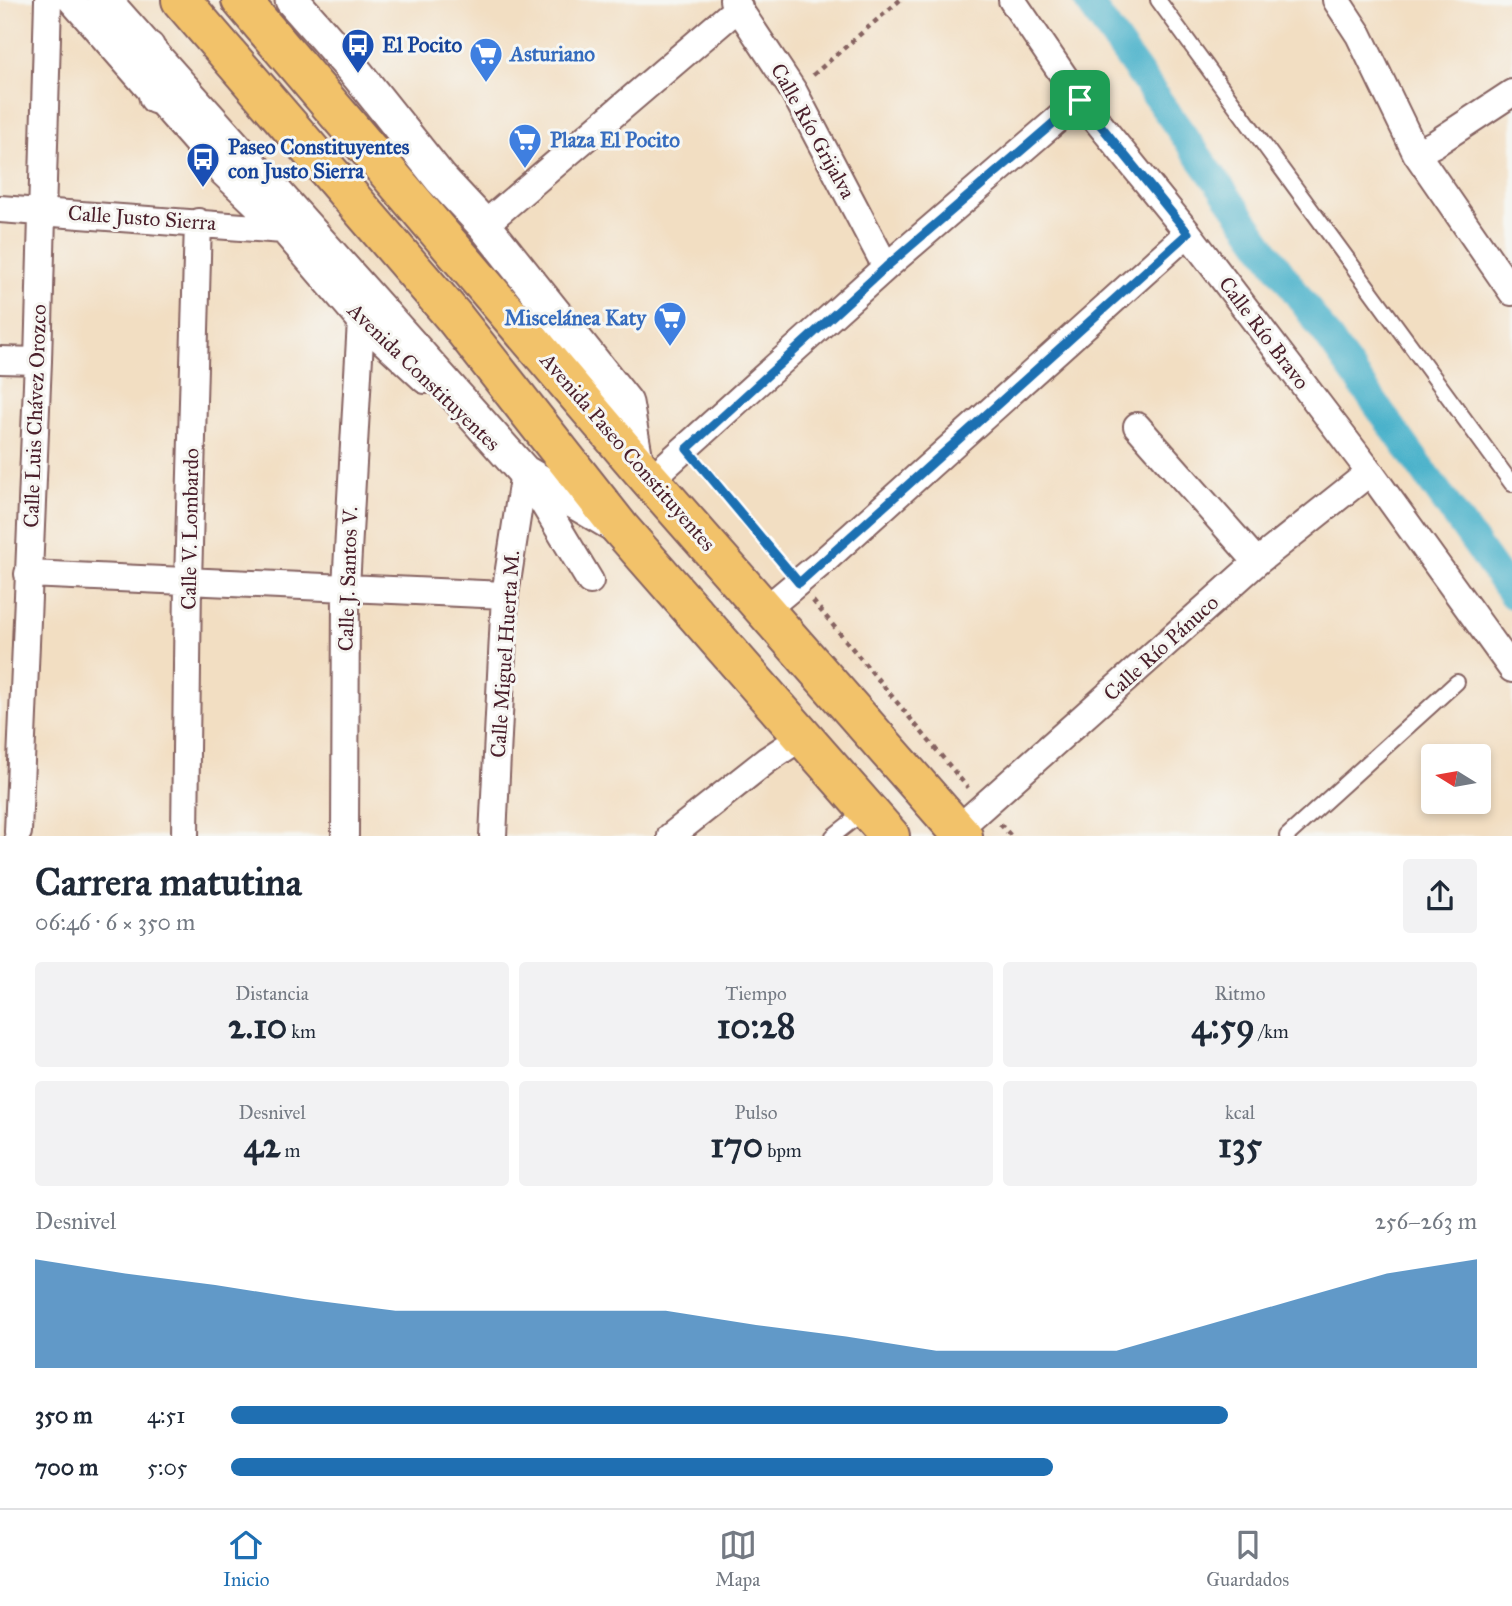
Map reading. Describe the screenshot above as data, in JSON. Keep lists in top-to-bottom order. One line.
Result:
{"streets":{"highway":["Avenida Paseo Constituyentes"],"street":["Calle Río Grijalva","Calle Justo Sierra","Calle Río Bravo","Avenida Constituyentes","Calle Luis Chávez Orozco","Calle V. Lombardo","Calle J. Santos V.","Calle Río Pánuco","Calle Miguel Huerta M."]},"crossings":[["Calle Justo Sierra","Avenida Constituyentes"],["Calle Justo Sierra","Calle Luis Chávez Orozco"],["Calle Justo Sierra","Calle V. Lombardo"],["Calle Río Bravo","Calle Río Pánuco"],["Avenida Constituyentes","Calle J. Santos V."],["Avenida Constituyentes","Calle Miguel Huerta M."],["Avenida Paseo Constituyentes","Calle Río Pánuco"]],"places":{"bus stop":["El Pocito","Paseo Constituyentes con Justo Sierra"],"supermarket":["Asturiano","Plaza El Pocito","Miscelánea Katy"]},"north":"left","page":{"heading":["Carrera matutina","06:46 · 6 × 350 m"],"stats":[["Distancia","2.10 km"],["Tiempo","10:28"],["Ritmo","4:59 /km"],["Desnivel","42 m"],["Pulso","170 bpm"],["kcal","135"]],"chart":["Desnivel","256–263 m"],"list":[{"name":"350 m","note":"4:51"},{"name":"700 m","note":"5:05"}],"tabs":["Inicio","Mapa","Guardados"]}}
